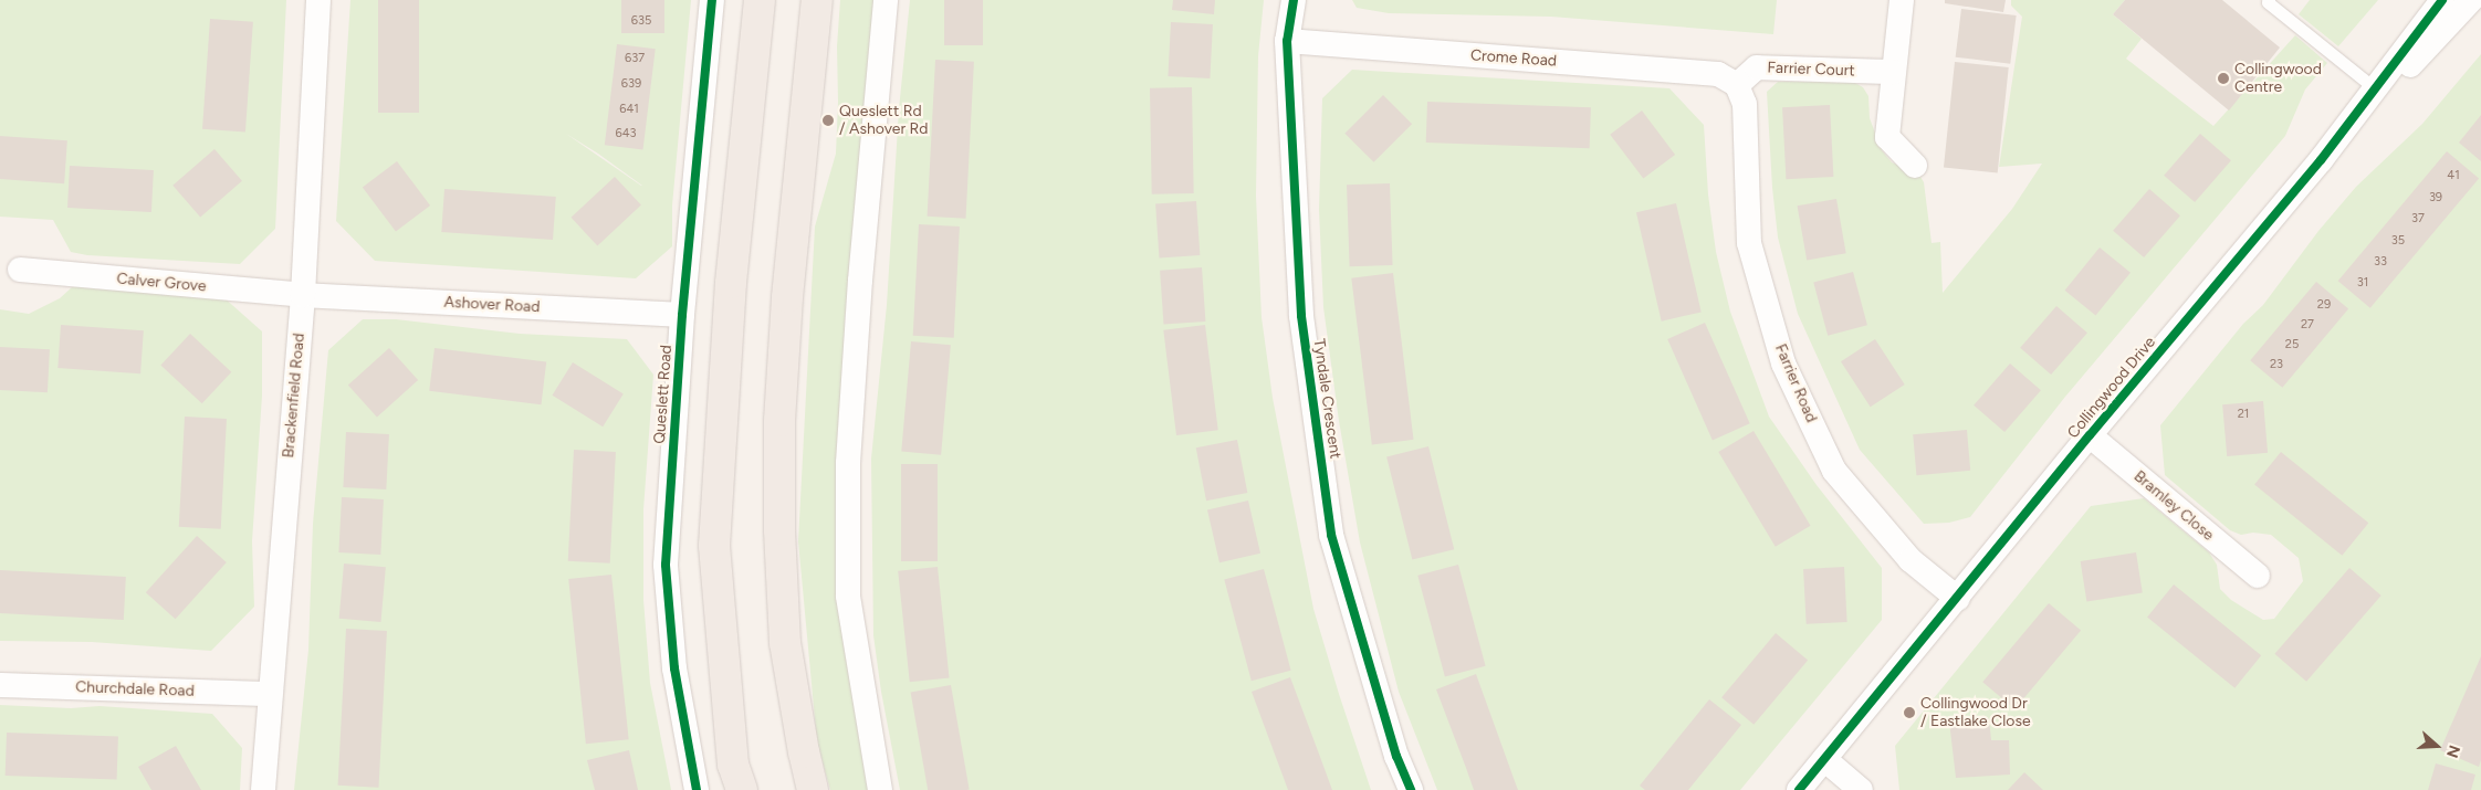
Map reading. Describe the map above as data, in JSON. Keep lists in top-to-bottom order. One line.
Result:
{"streets":{"street":["Crome Road","Farrier Court","Calver Grove","Ashover Road","Farrier Road","Collingwood Drive","Queslett Road","Brackenfield Road","Tyndale Crescent","Bramley Close","Churchdale Road"]},"crossings":[["Crome Road","Farrier Court"],["Crome Road","Farrier Road"],["Crome Road","Tyndale Crescent"],["Farrier Court","Farrier Road"],["Calver Grove","Ashover Road"],["Calver Grove","Brackenfield Road"],["Ashover Road","Queslett Road"],["Ashover Road","Brackenfield Road"],["Farrier Road","Collingwood Drive"],["Collingwood Drive","Bramley Close"],["Brackenfield Road","Churchdale Road"]],"places":["Collingwood Centre","Queslett Rd / Ashover Rd","Collingwood Dr / Eastlake Close"],"house_numbers":["635","637","639","641","643","41","39","37","35","33","31","29","27","25","23","21"],"north":"right"}
